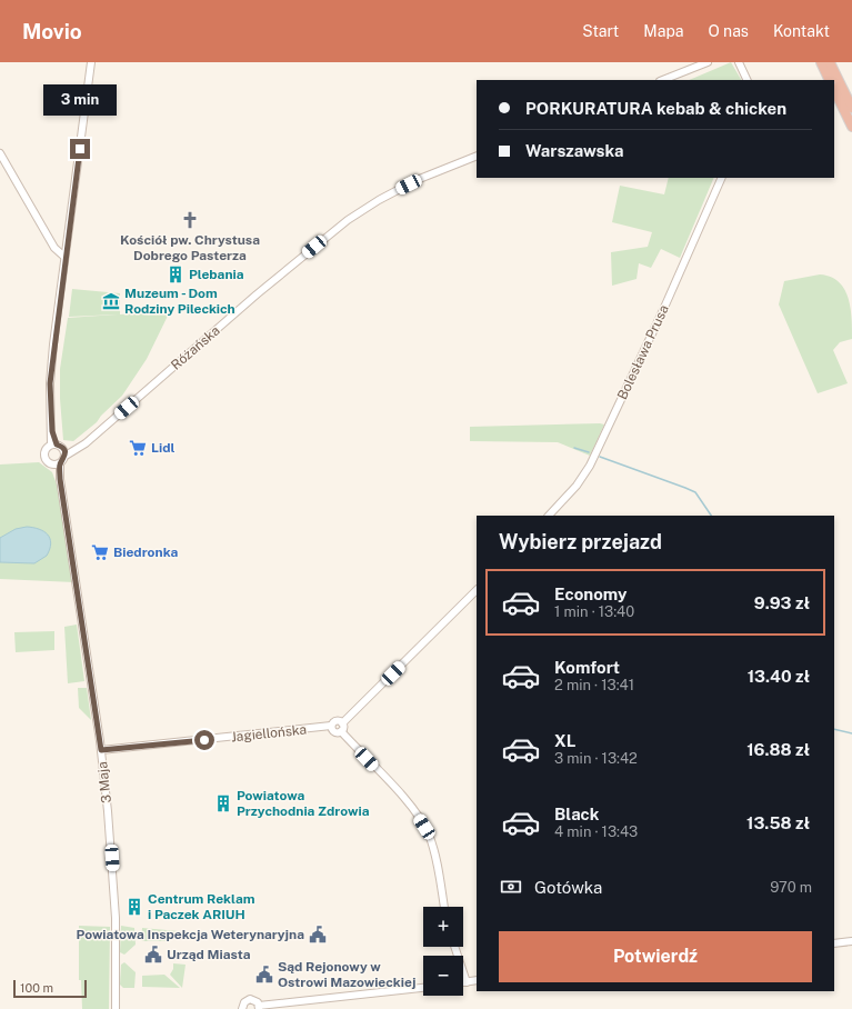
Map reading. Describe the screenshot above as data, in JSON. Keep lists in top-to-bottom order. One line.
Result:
{"streets":{"street":["Różańska","Bolesława Prusa","Jagiellońska","3 Maja"]},"crossings":[["Różańska","3 Maja"],["Jagiellońska","3 Maja"]],"places":{"church":["Kościół pw. Chrystusa Dobrego Pasterza"],"building":["Plebania","Powiatowa Przychodnia Zdrowia","Centrum Reklam i Paczek ARIUH"],"museum":["Muzeum - Dom Rodziny Pileckich"],"supermarket":["Lidl","Biedronka"],"public building":["Powiatowa Inspekcja Weterynaryjna","Urząd Miasta","Sąd Rejonowy w Ostrowi Mazowieckiej"]},"scale_bar":"100 m","page":{"header":"Movio","nav":["Start","Mapa","O nas","Kontakt"],"banner":["PORKURATURA kebab & chicken","Warszawska"],"bubble":"3 min","heading":"Wybierz przejazd","list":[{"name":"Economy","note":"1 min · 13:40","value":"9.93 zł"},{"name":"Komfort","note":"2 min · 13:41","value":"13.40 zł"},{"name":"XL","note":"3 min · 13:42","value":"16.88 zł"},{"name":"Black","note":"4 min · 13:43","value":"13.58 zł"}],"pay":["Gotówka","970 m"],"map_buttons":["+","−"],"buttons":"Potwierdź","scale":"100 m"}}
